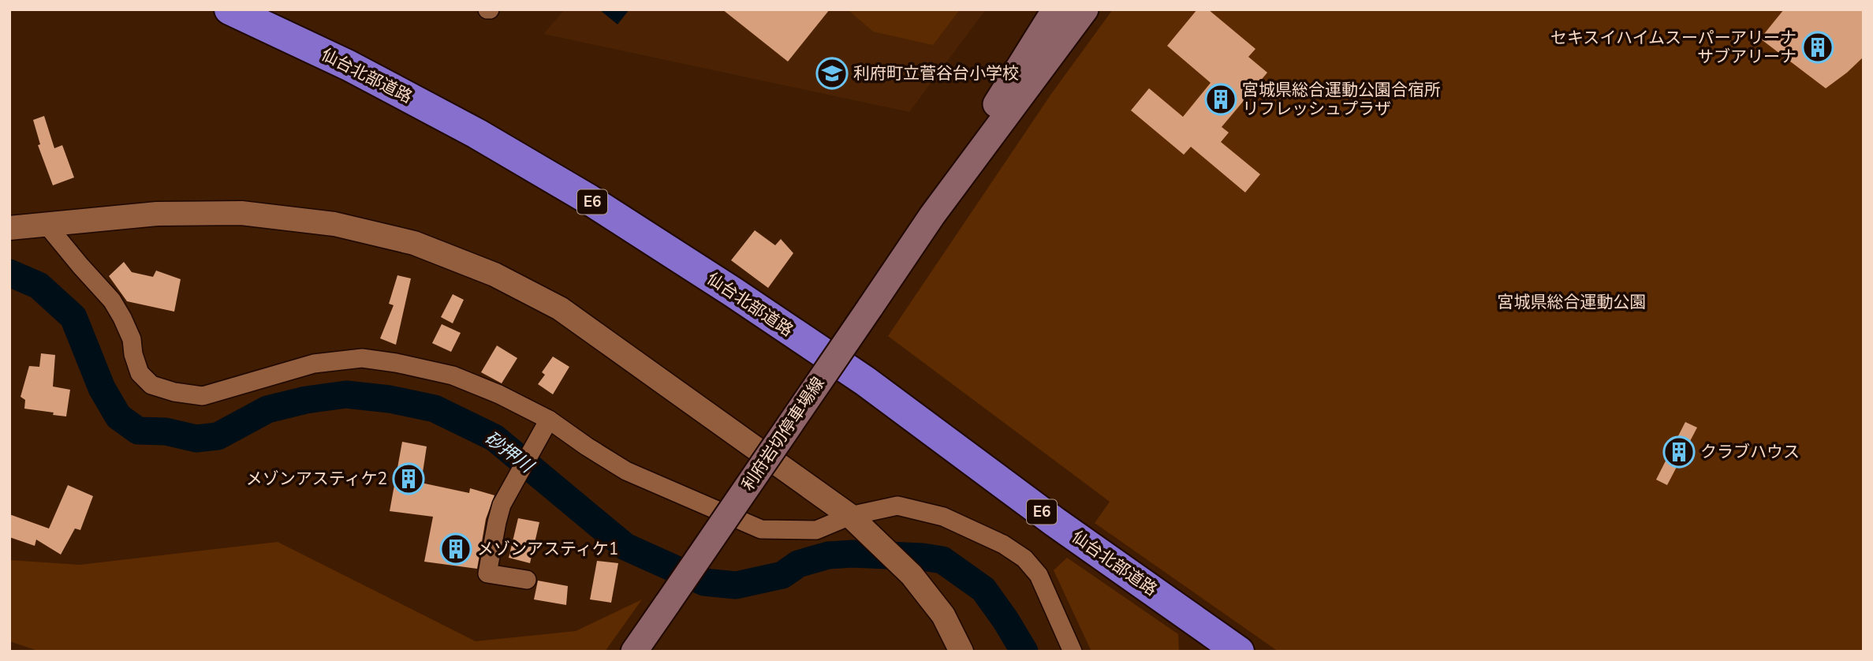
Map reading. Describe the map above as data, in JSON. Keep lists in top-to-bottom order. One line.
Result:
{"streets":{"highway":["仙台北部道路","E6"],"main road":["利府岩切停車場線"]},"water":["砂押川"],"parks":["宮城県総合運動公園"],"places":{"building":["セキスイハイムスーパーアリーナ サブアリーナ","宮城県総合運動公園合宿所 リフレッシュプラザ","クラブハウス","メゾンアスティケ2","メゾンアスティケ1"],"school or university":["利府町立菅谷台小学校"]}}
